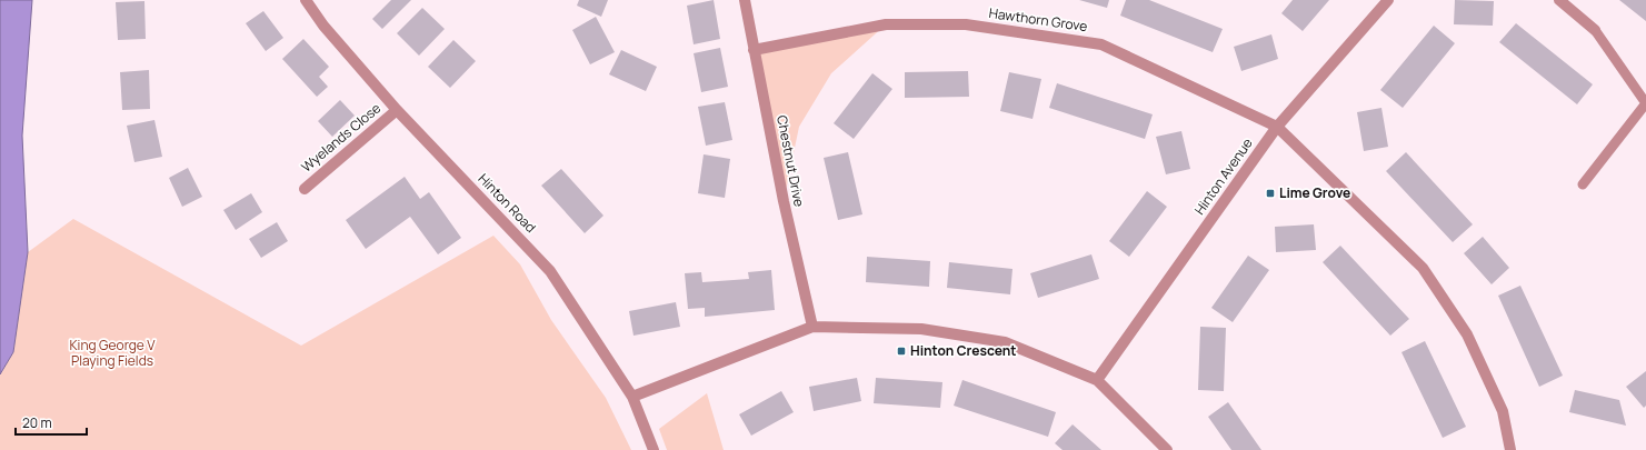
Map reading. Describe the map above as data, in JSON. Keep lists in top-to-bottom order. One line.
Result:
{"streets":{"street":["Hawthorn Grove","Wyelands Close","Chestnut Drive","Hinton Avenue","Hinton Road"]},"crossings":[["Hawthorn Grove","Chestnut Drive"],["Hawthorn Grove","Hinton Avenue"],["Wyelands Close","Hinton Road"]],"parks":["King George V Playing Fields"],"places":{"transit":["Lime Grove","Hinton Crescent"]},"scale_bar":"20 m"}
